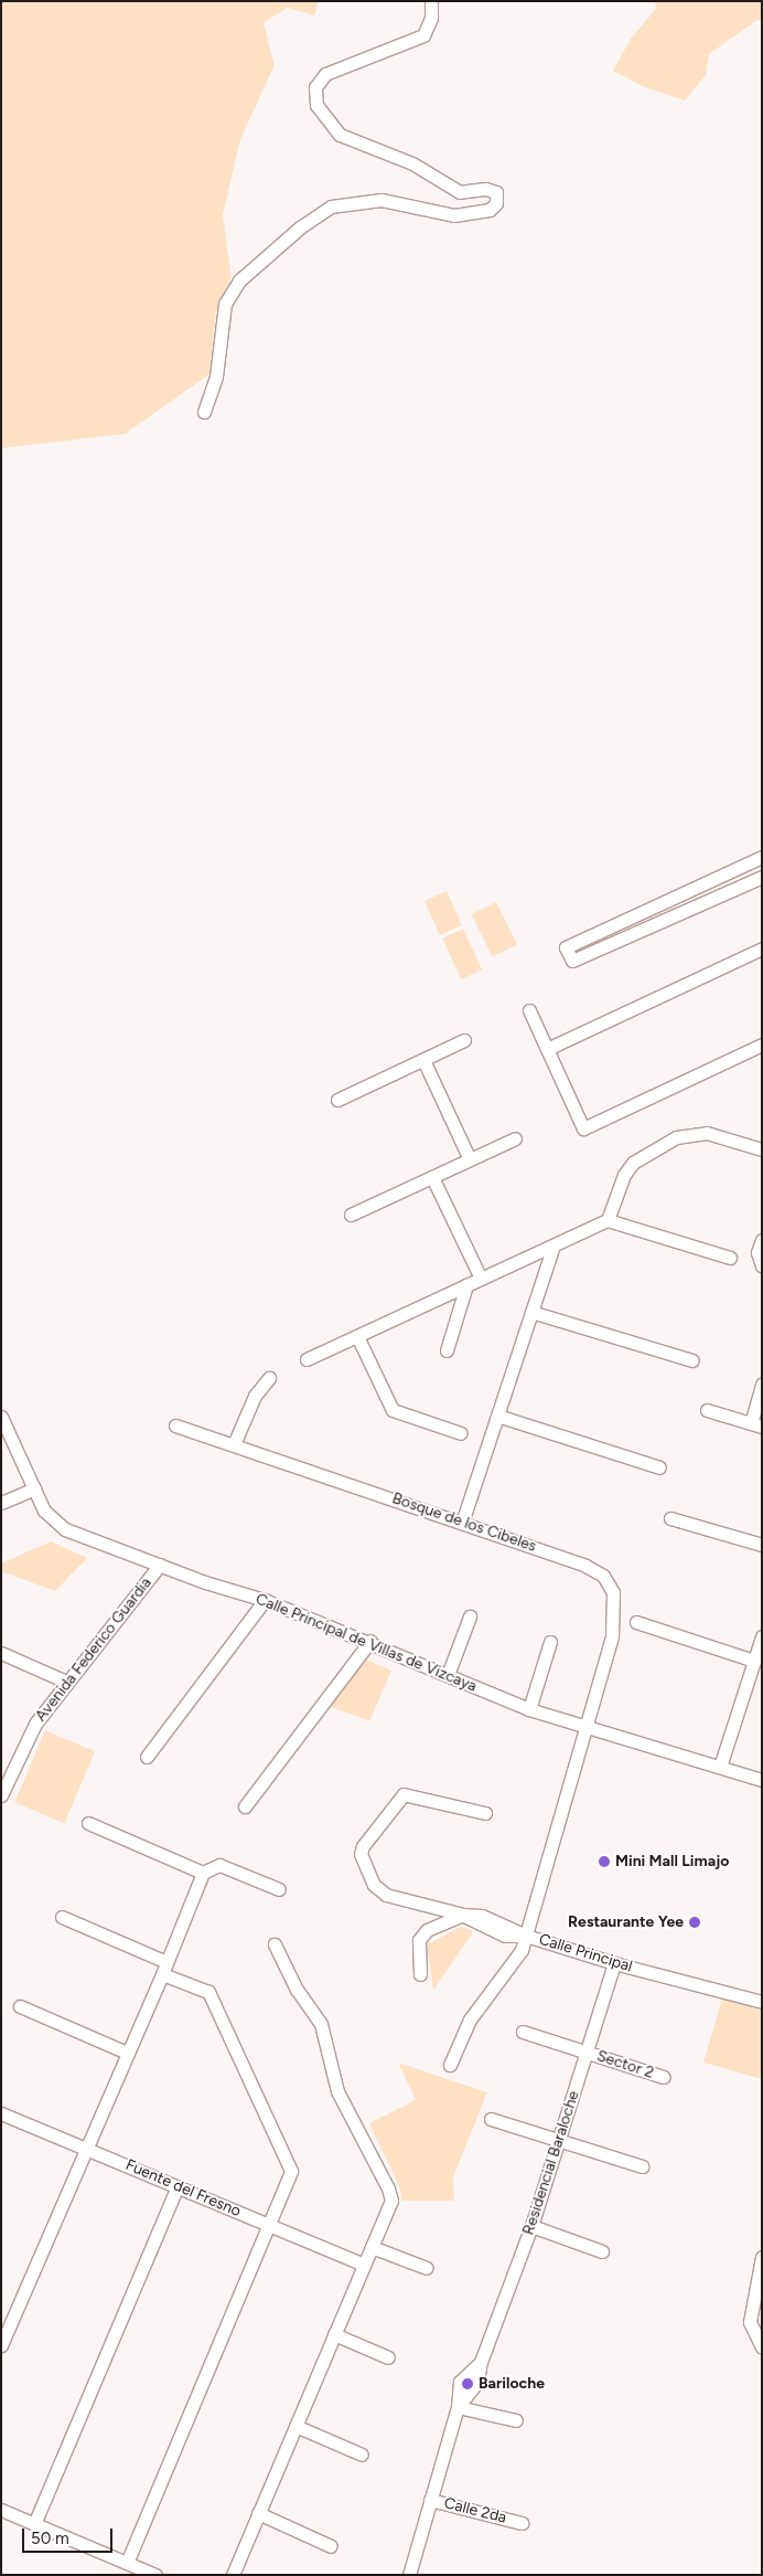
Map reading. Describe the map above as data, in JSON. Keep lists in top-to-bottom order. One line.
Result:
{"streets":{"street":["Bosque de los Cibeles","Calle Principal de Villas de Vizcaya","Avenida Federico Guardia","Calle Principal","Sector 2","Residencial Baraloche","Fuente del Fresno","Calle 2da"]},"crossings":[["Bosque de los Cibeles","Calle Principal de Villas de Vizcaya"],["Bosque de los Cibeles","Calle Principal"],["Calle Principal de Villas de Vizcaya","Avenida Federico Guardia"],["Calle Principal de Villas de Vizcaya","Calle Principal"],["Calle Principal","Residencial Baraloche"],["Sector 2","Residencial Baraloche"]],"places":["Mini Mall Limajo","Restaurante Yee","Bariloche"],"scale_bar":"50 m"}
